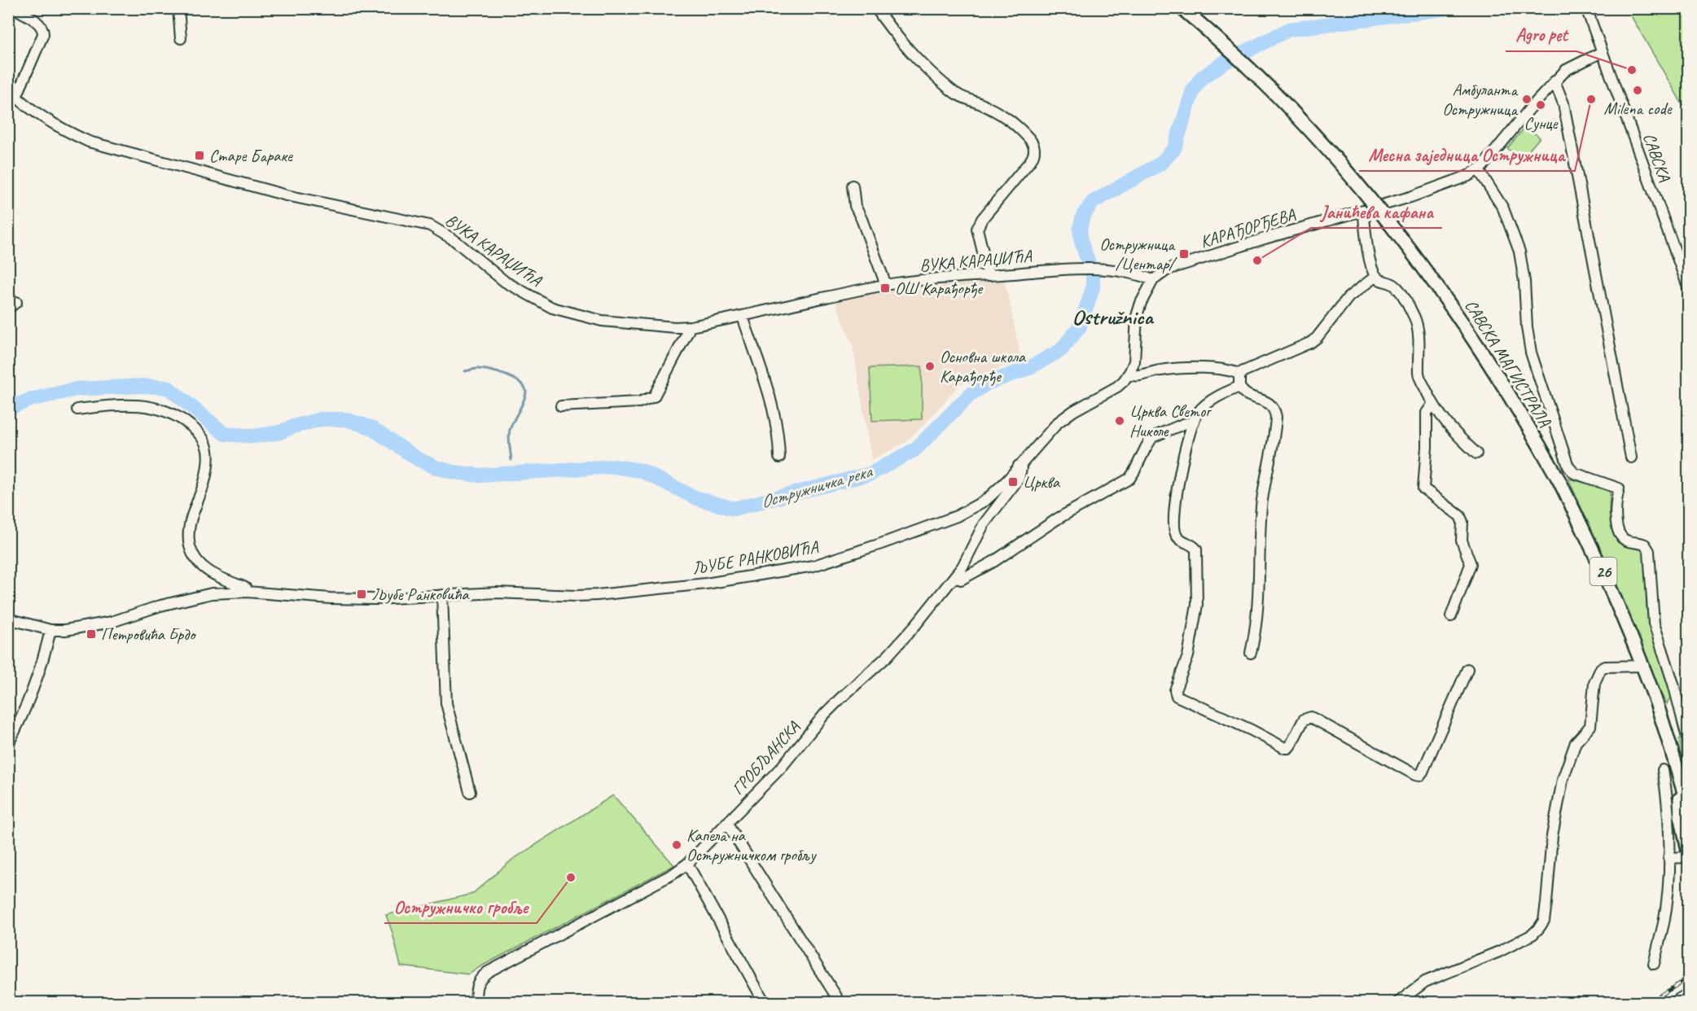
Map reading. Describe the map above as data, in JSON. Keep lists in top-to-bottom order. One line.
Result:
{"streets":{"main road":["САВСКА МАГИСТРАЛА","26"],"street":["САВСКА","КАРАЂОРЂЕВА","ВУКА КАРАЏИЋА","ЉУБЕ РАНКОВИЋА","ГРОБЉАНСКА"]},"crossings":[["САВСКА","КАРАЂОРЂЕВА"],["КАРАЂОРЂЕВА","ВУКА КАРАЏИЋА"],["ЉУБЕ РАНКОВИЋА","ГРОБЉАНСКА"]],"districts":["Ostružnica"],"water":["Остружничка река"],"places":{"other":["Agro pet","Milena code","Амбуланта Остружница","Месна заједница Остружница","Сунце","Јанићева кафана","Основна школа Карађорђе","Црква Светог Николе","Капела на Остружничком гробљу","Остружничко гробље"],"transit":["Старе Бараке","Остружница /Центар/","ОШ Карађорђе","Црква","Љубе Ранковића","Петровића Брдо"]}}
